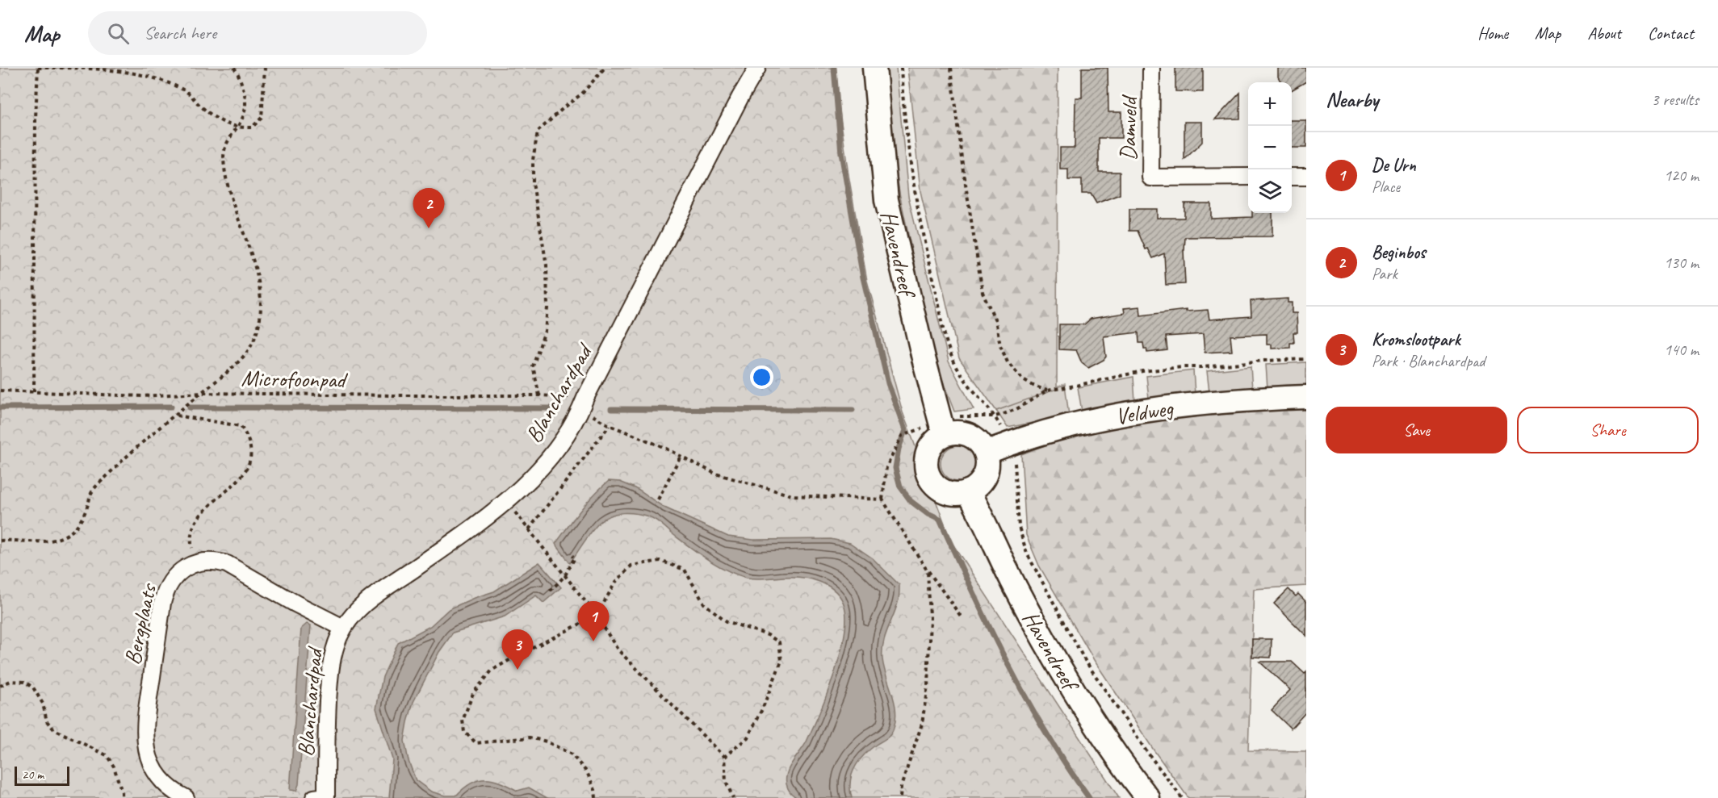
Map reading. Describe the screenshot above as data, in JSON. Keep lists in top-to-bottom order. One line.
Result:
{"streets":{"street":["Damveld","Havendreef","Blanchardpad","Veldweg","Bergplaats"],"path":["Microfoonpad"]},"crossings":[["Havendreef","Veldweg"],["Microfoonpad","Blanchardpad"],["Blanchardpad","Bergplaats"]],"scale_bar":"20 m","page":{"header":"Map","search":"Search here","nav":["Home","Map","About","Contact"],"heading":["Nearby","3 results"],"map_buttons":["+","−"],"list":[{"mark":"1","name":"De Urn","note":"Place","value":"120 m"},{"mark":"2","name":"Beginbos","note":"Park","value":"130 m"},{"mark":"3","name":"Kromslootpark","note":"Park · Blanchardpad","value":"140 m"}],"pins":["2","1","3"],"buttons":["Save","Share"],"scale":"20 m"}}
